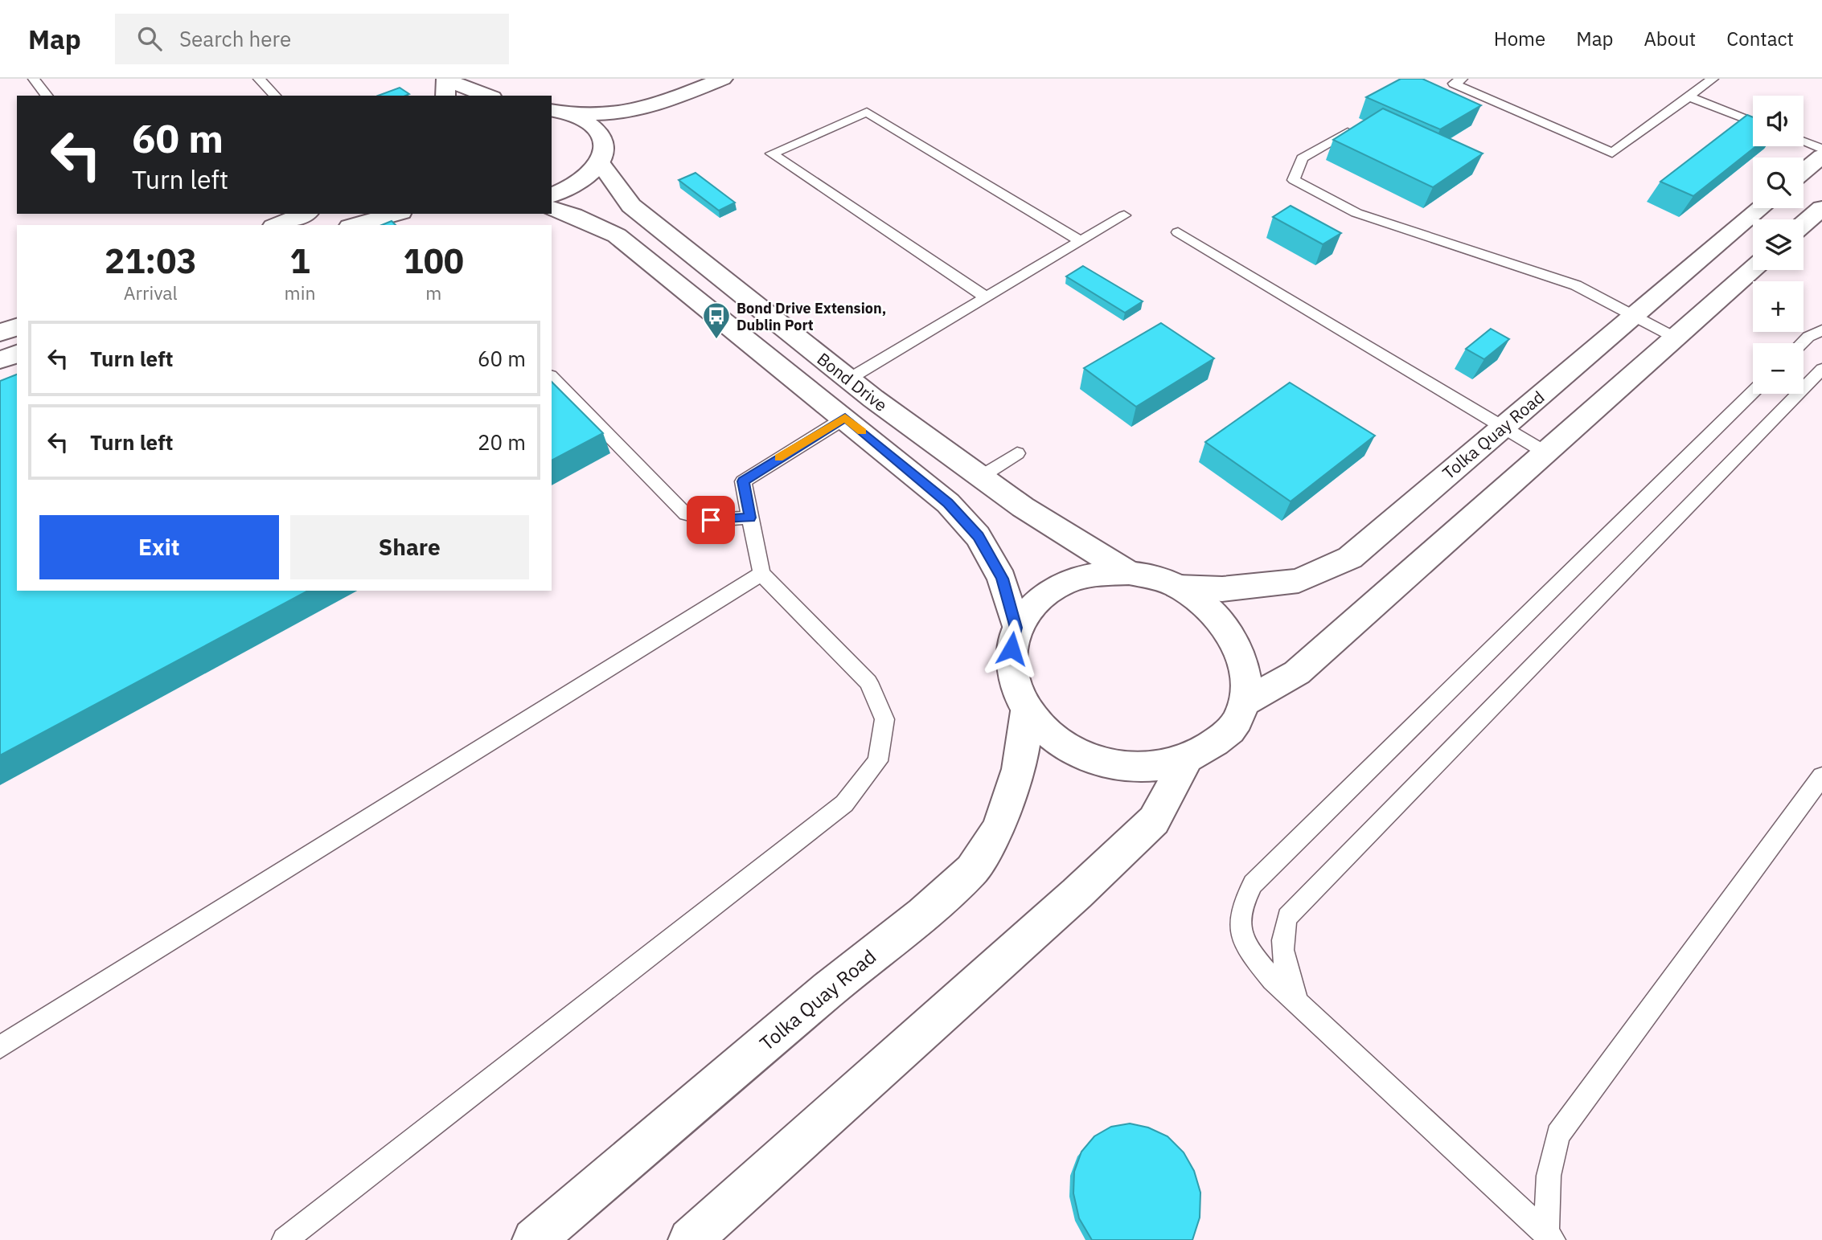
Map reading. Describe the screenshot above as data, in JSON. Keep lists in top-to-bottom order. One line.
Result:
{"streets":{"street":["Bond Drive","Tolka Quay Road"]},"places":{"bus stop":["Bond Drive Extension, Dublin Port"]},"page":{"header":"Map","search":"Search here","nav":["Home","Map","About","Contact"],"map_buttons":["+","−"],"turn":["60 m","Turn left"],"eta":["21:03","Arrival","1","min","100","m"],"list":[{"name":"Turn left","value":"60 m"},{"name":"Turn left","value":"20 m"}],"buttons":["Exit","Share"]}}
